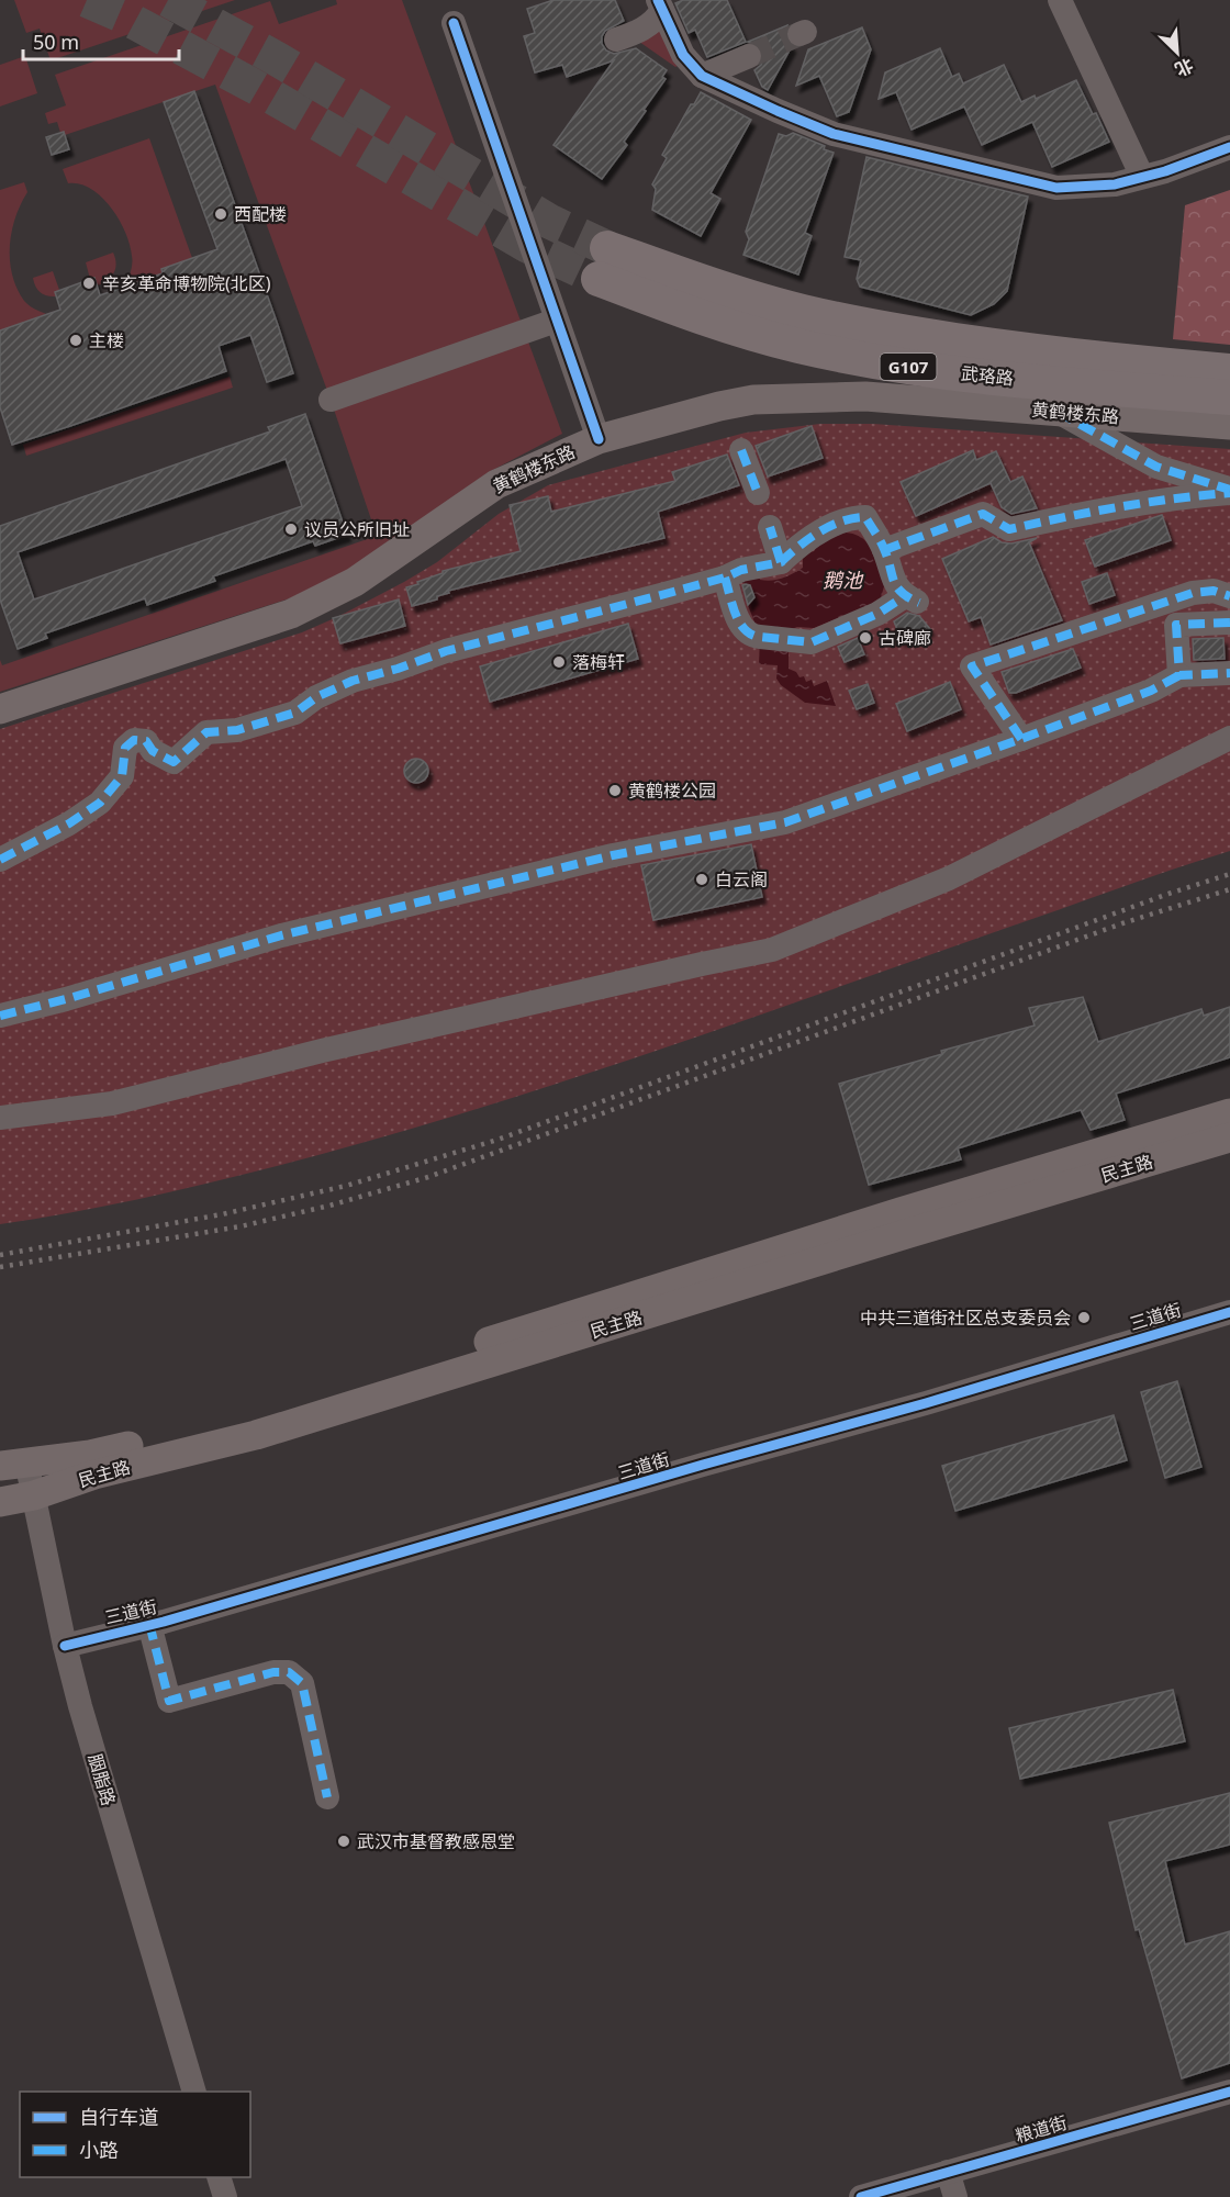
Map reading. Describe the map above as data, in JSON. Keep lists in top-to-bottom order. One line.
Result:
{"streets":{"highway":["G107","武珞路"],"main road":["黄鹤楼东路","民主路"],"street":["三道街","胭脂路","粮道街"]},"crossings":[["民主路","胭脂路"],["三道街","胭脂路"]],"water":["鹅池"],"places":["西配楼","辛亥革命博物院(北区)","主楼","议员公所旧址","古碑廊","落梅轩","黄鹤楼公园","白云阁","中共三道街社区总支委员会","武汉市基督教感恩堂"],"legend":["自行车道","小路"],"scale_bar":"50 m","north":"bottom right"}
